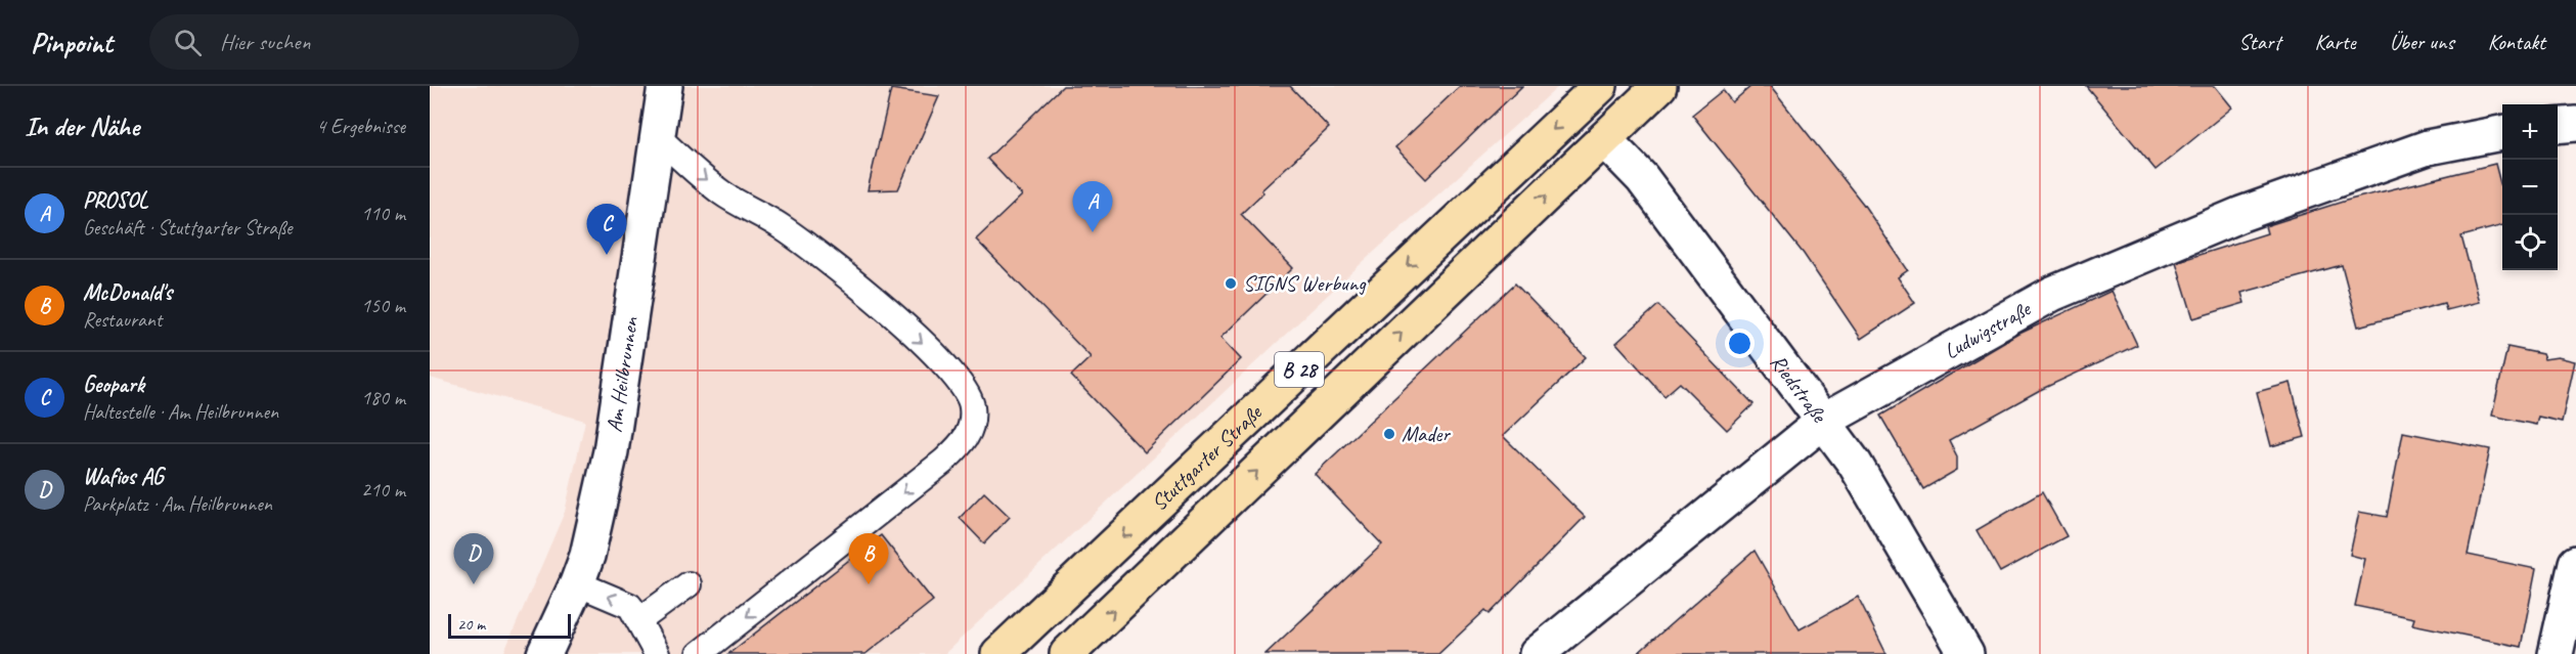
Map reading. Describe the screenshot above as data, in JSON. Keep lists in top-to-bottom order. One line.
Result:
{"streets":{"main road":["B 28","Stuttgarter Straße"],"street":["Ludwigstraße","Am Heilbrunnen","Riedstraße"]},"crossings":[["Ludwigstraße","Riedstraße"],["Riedstraße","Stuttgarter Straße"]],"places":["SIGNS Werbung","Mader"],"scale_bar":"20 m","page":{"header":"Pinpoint","search":"Hier suchen","nav":["Start","Karte","Über uns","Kontakt"],"heading":["In der Nähe","4 Ergebnisse"],"map_buttons":["+","−"],"list":[{"mark":"A","name":"PROSOL","note":"Geschäft · Stuttgarter Straße","value":"110 m"},{"mark":"B","name":"McDonald's","note":"Restaurant","value":"150 m"},{"mark":"C","name":"Geopark","note":"Haltestelle · Am Heilbrunnen","value":"180 m"},{"mark":"D","name":"Wafios AG","note":"Parkplatz · Am Heilbrunnen","value":"210 m"}],"pins":["A","C","B","D"],"scale":"20 m"}}
